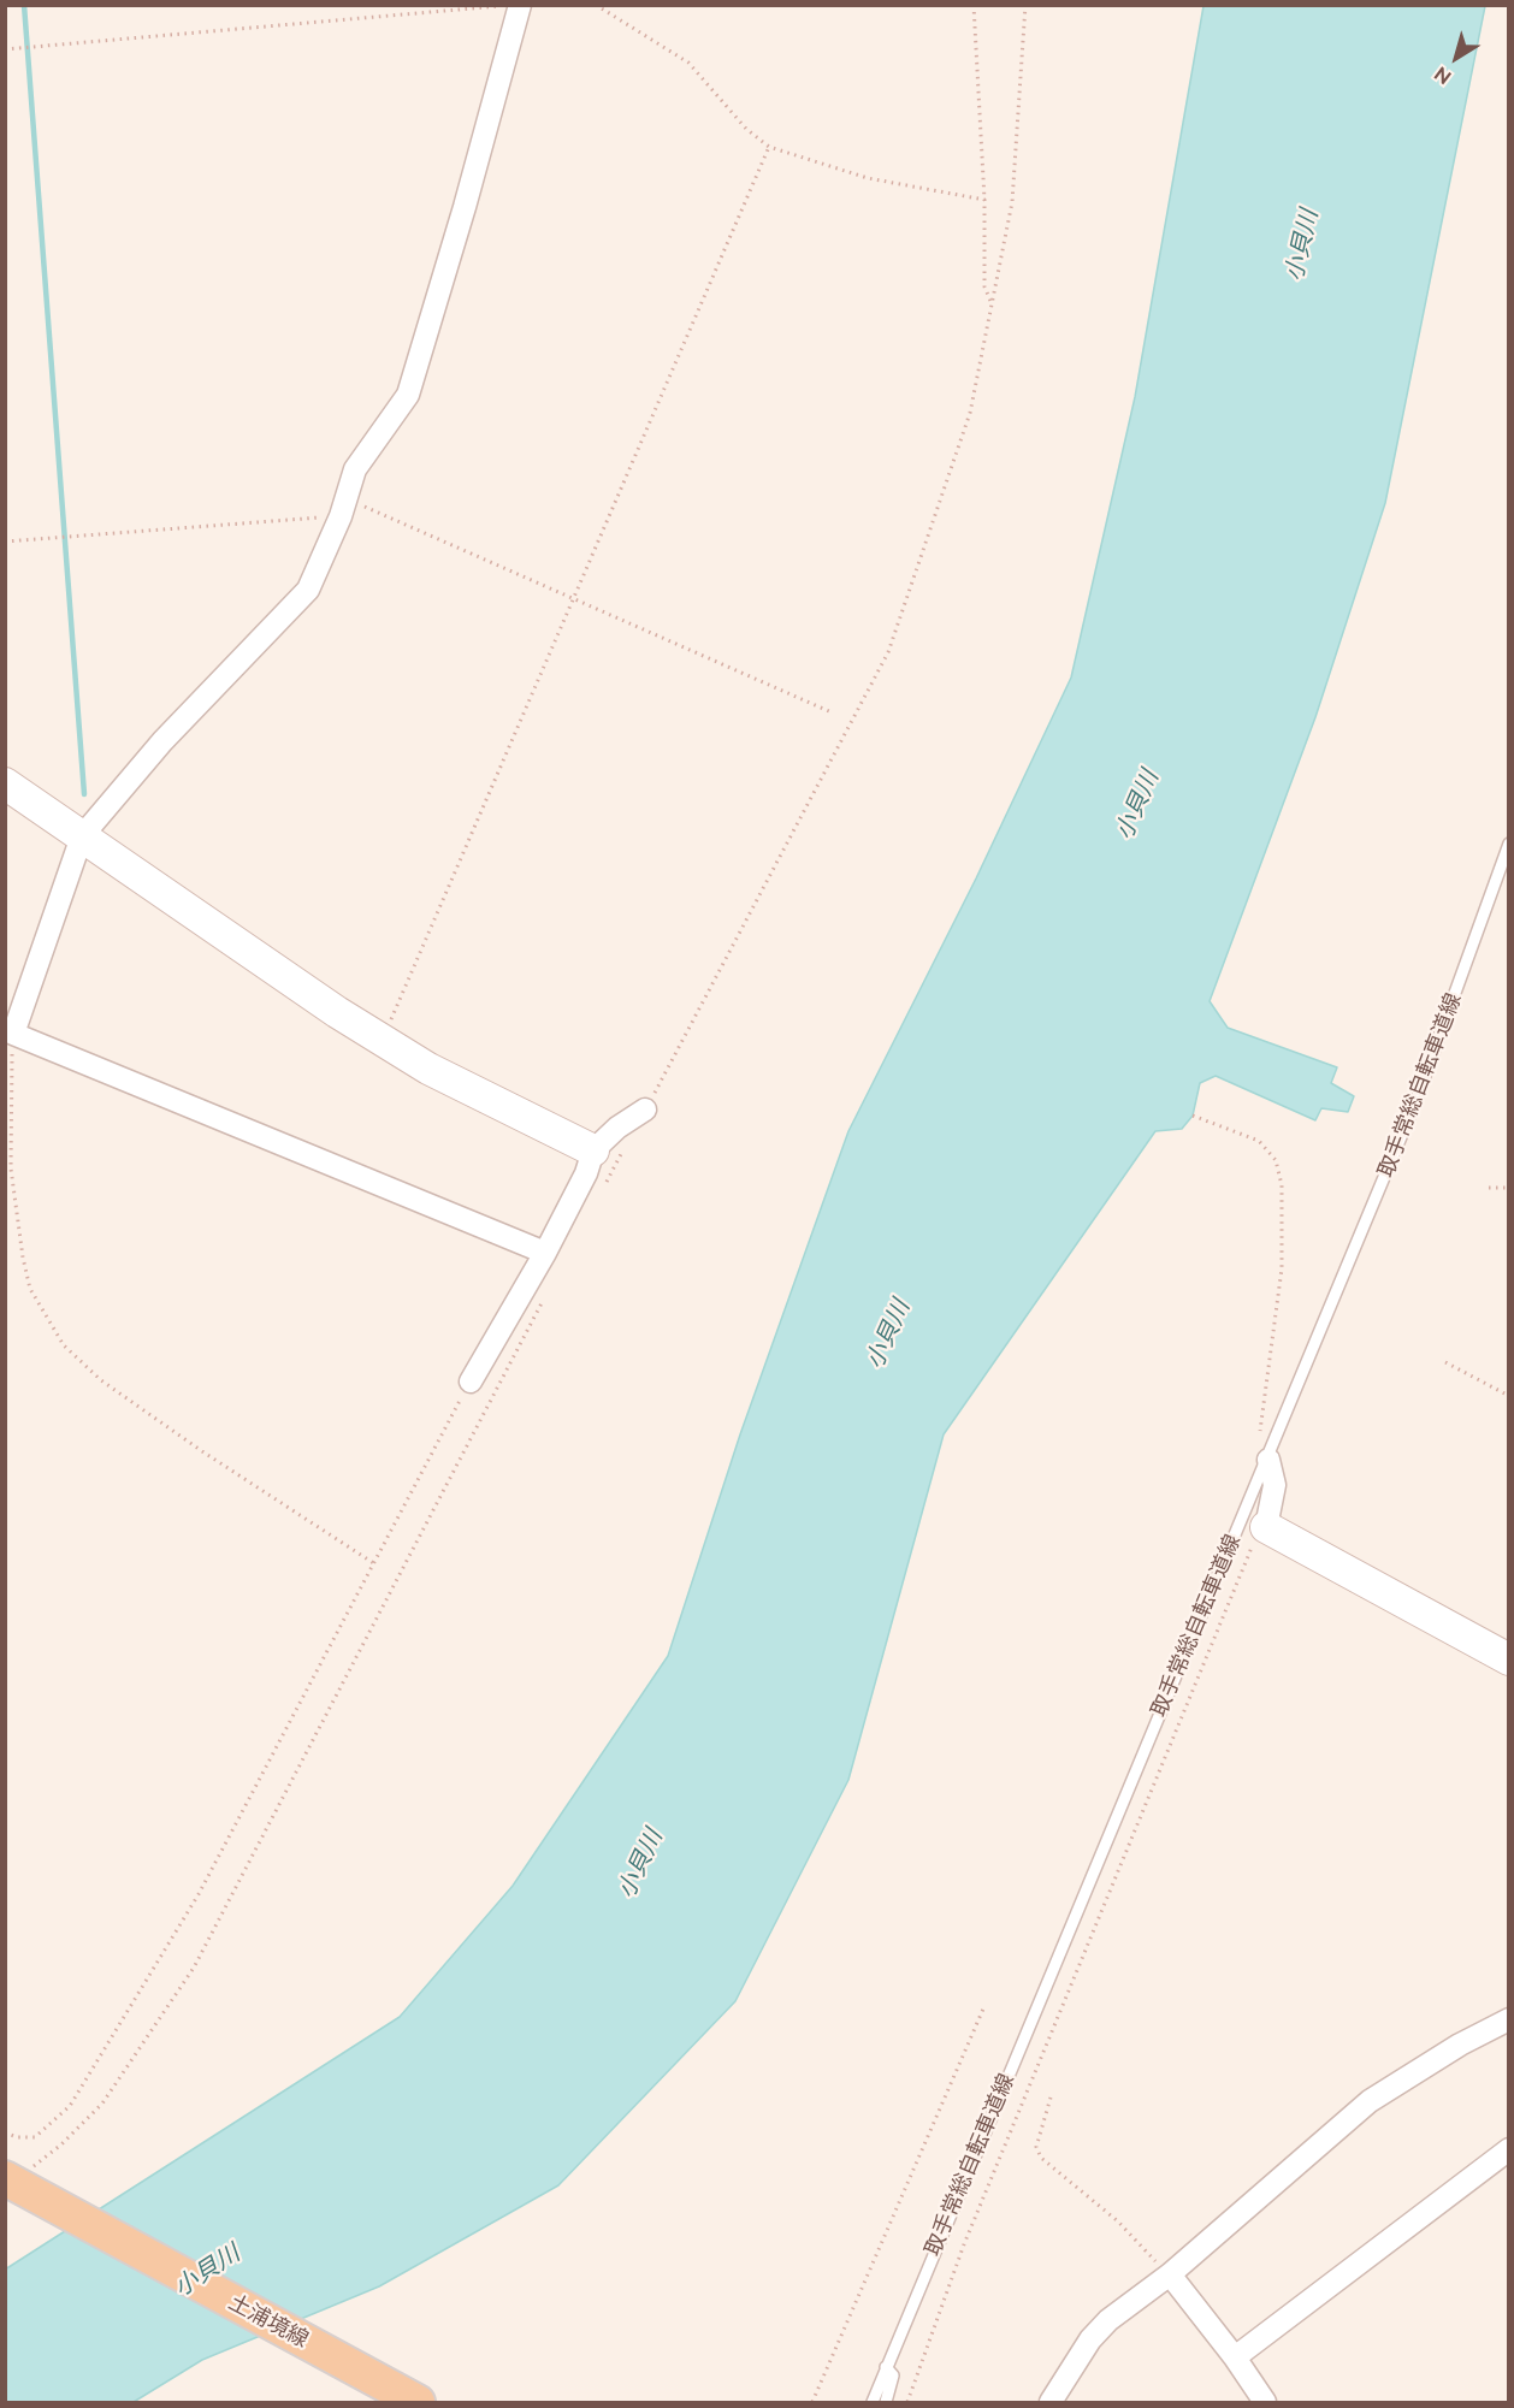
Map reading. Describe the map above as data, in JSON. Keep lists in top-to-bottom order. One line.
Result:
{"streets":{"main road":["土浦境線"],"lane":["取手常総自転車道線"]},"water":["小貝川"],"north":"bottom left"}
